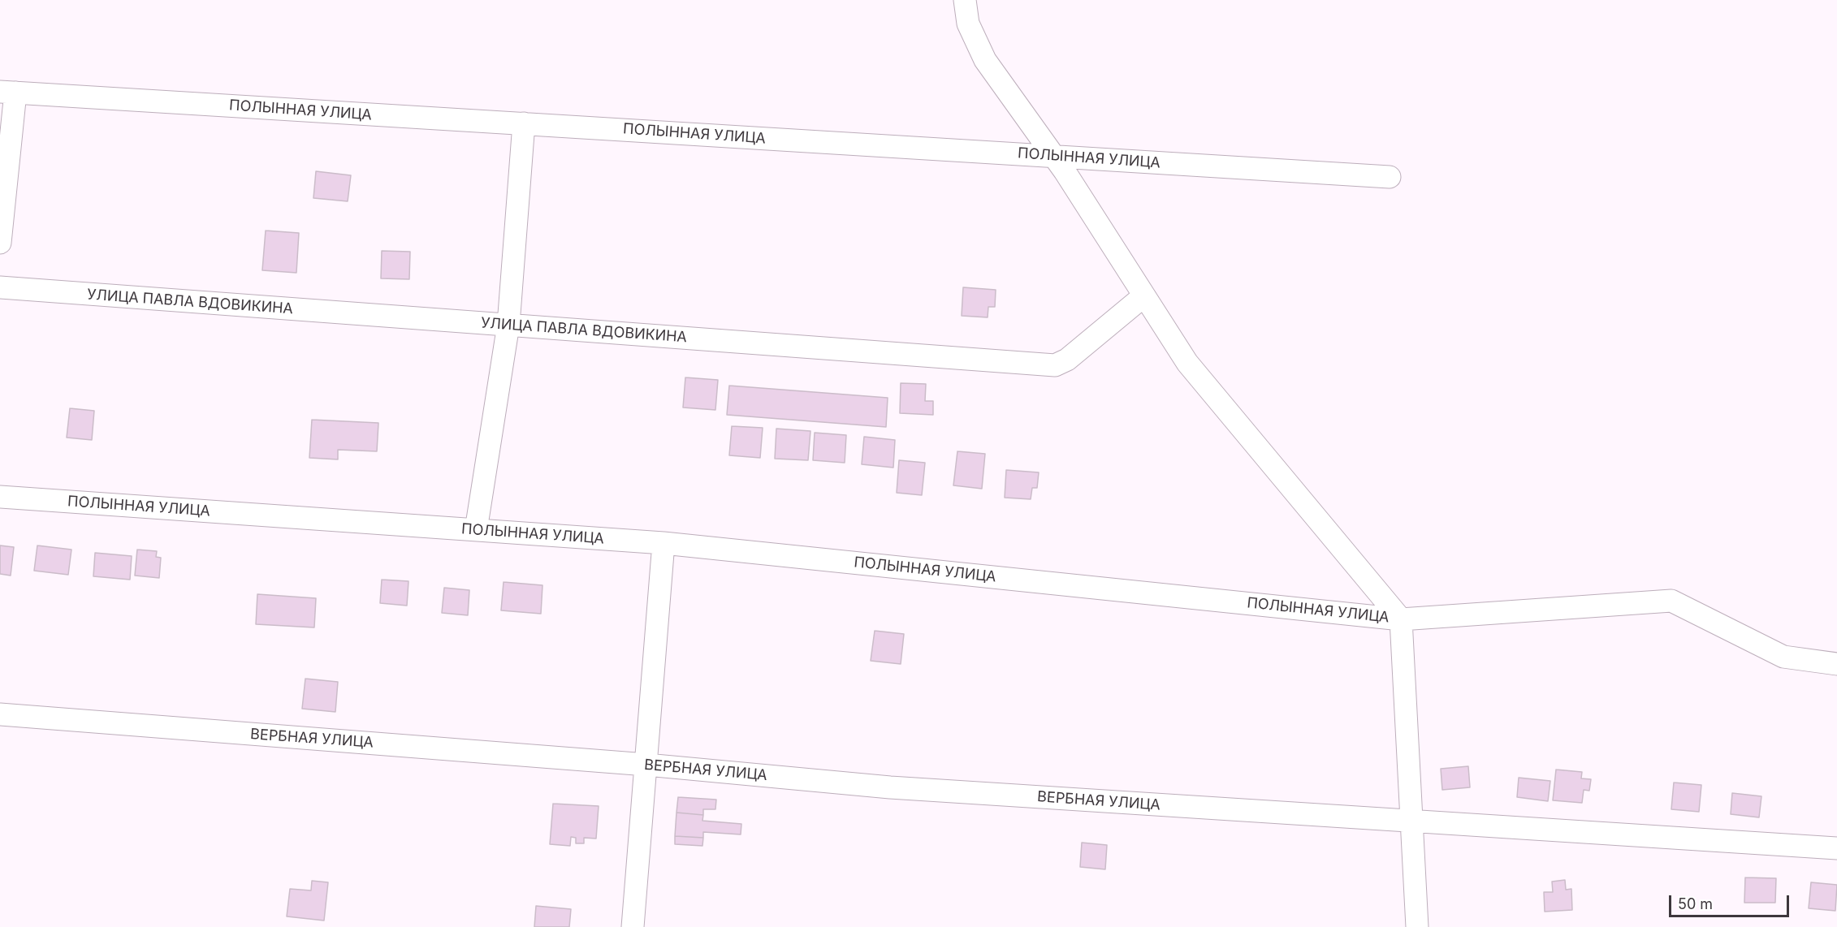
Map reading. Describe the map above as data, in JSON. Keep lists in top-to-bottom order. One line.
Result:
{"streets":{"street":["ПОЛЫННАЯ УЛИЦА","УЛИЦА ПАВЛА ВДОВИКИНА","ВЕРБНАЯ УЛИЦА"]},"scale_bar":"50 m"}
